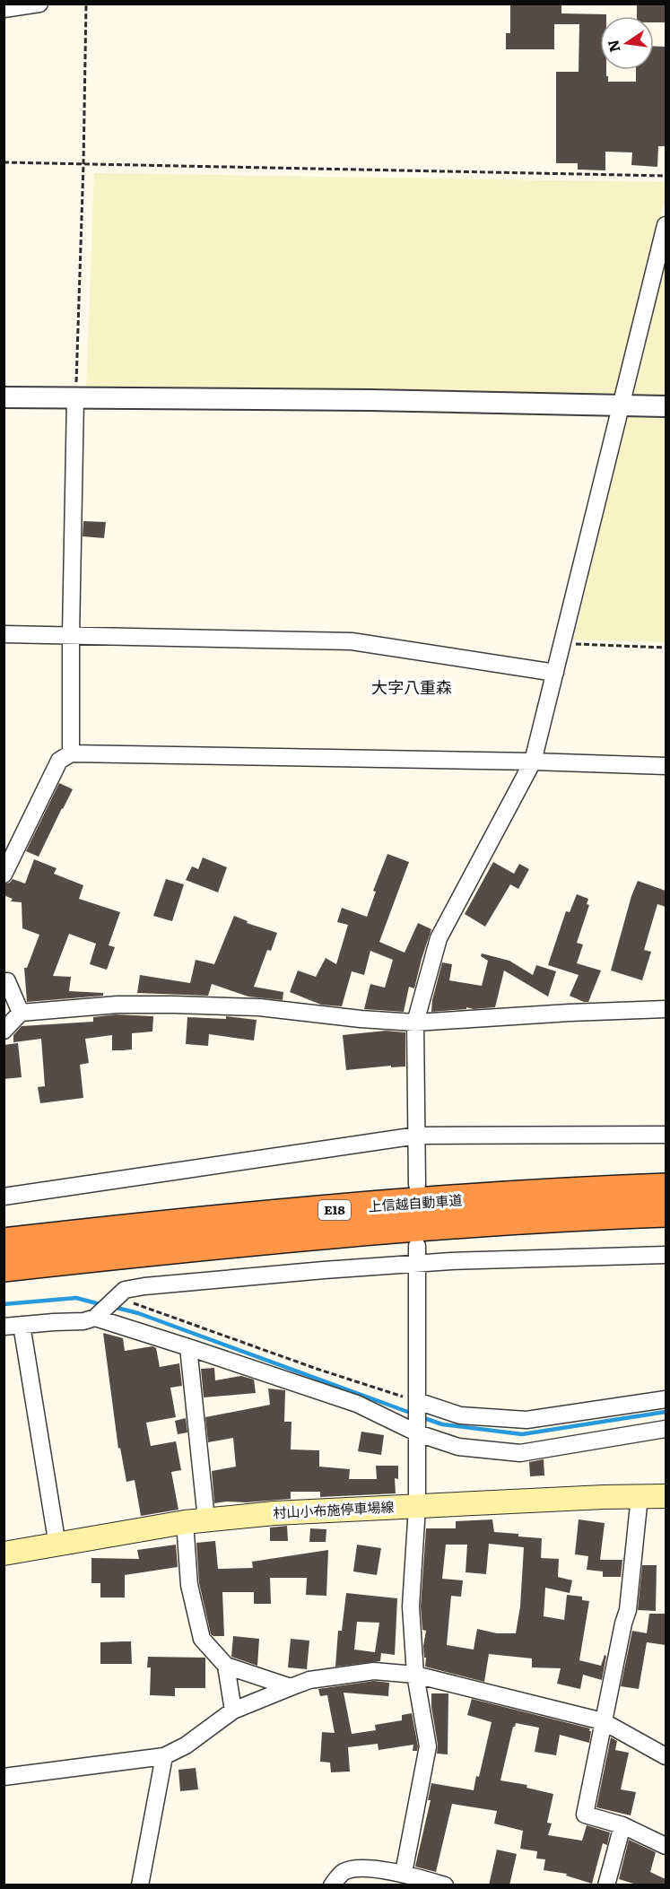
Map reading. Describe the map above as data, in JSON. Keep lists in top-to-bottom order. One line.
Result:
{"streets":{"highway":["上信越自動車道","E18"],"main road":["村山小布施停車場線"]},"districts":["大字八重森"],"north":"left"}
